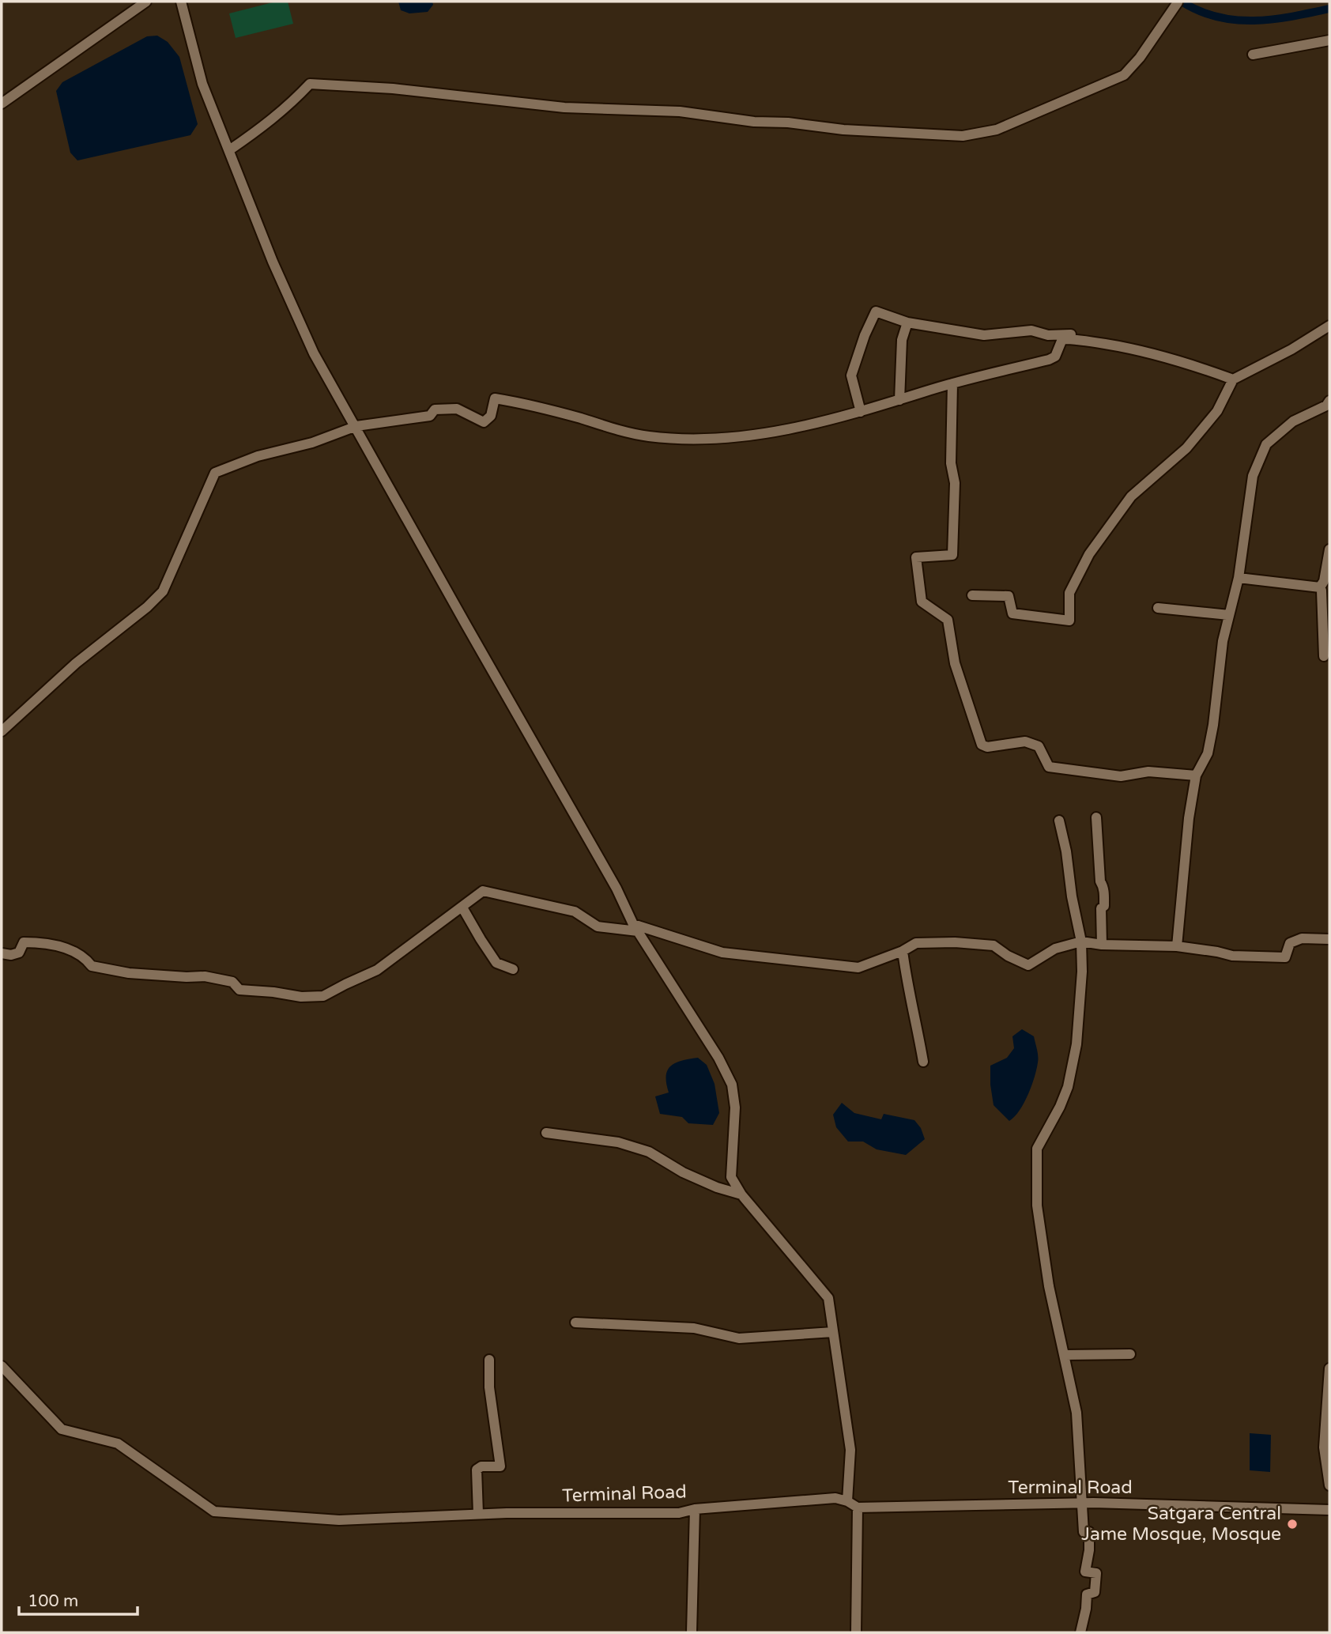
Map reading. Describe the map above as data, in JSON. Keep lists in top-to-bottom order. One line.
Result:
{"streets":{"street":["Terminal Road"]},"places":["Satgara Central Jame Mosque, Mosque"],"scale_bar":"100 m"}
